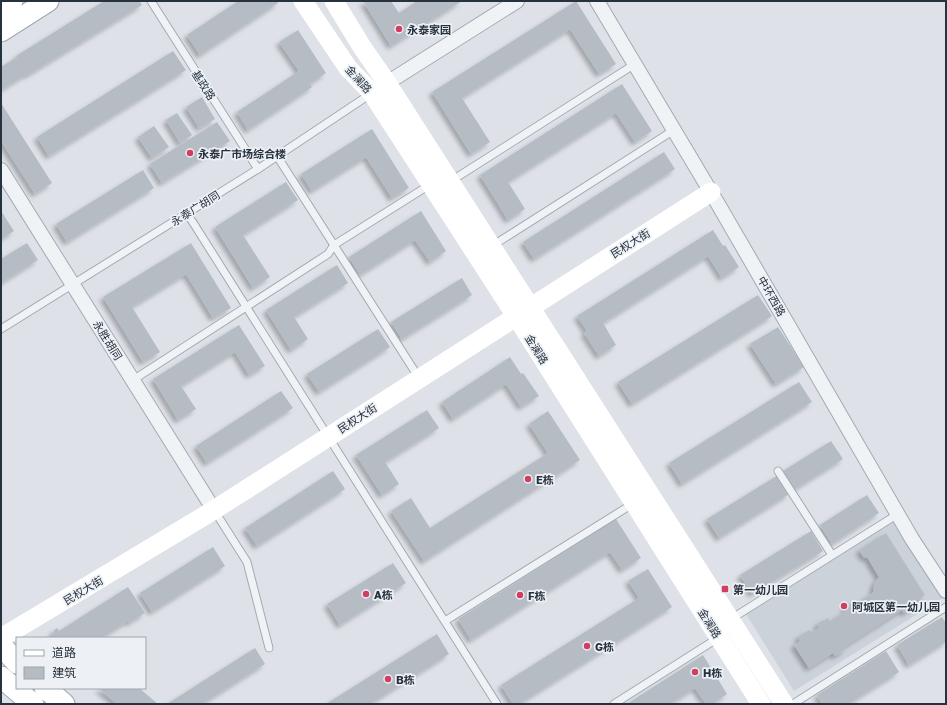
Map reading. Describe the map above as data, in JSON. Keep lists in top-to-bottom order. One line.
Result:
{"streets":{"street":["金澜路","民权大街","中环西路","永胜胡同"],"lane":["基政路","永泰广胡同"]},"crossings":[["金澜路","永泰广胡同"],["金澜路","民权大街"],["基政路","永泰广胡同"],["永泰广胡同","永胜胡同"],["民权大街","中环西路"],["民权大街","永胜胡同"]],"places":{"other":["永泰家园","永泰广市场综合楼","E栋","A栋","F栋","阿城区第一幼儿园","G栋","H栋","B栋"],"transit":["第一幼儿园"]},"legend":["道路","建筑"]}
